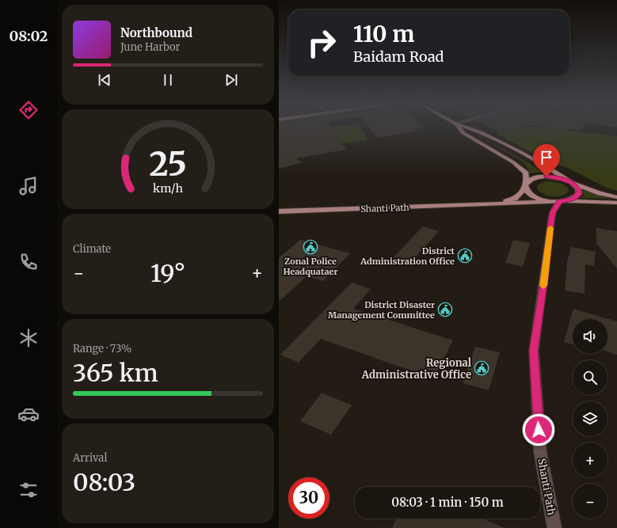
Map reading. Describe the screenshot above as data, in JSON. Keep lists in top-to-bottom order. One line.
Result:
{"streets":{"main road":["Shanti Path"]},"places":{"public building":["Zonal Police Headquataer","District Administration Office","District Disaster Management Committee","Regional Administrative Office"]},"page":{"tabs":"08:02","turn":["110 m","Baidam Road"],"song":["Northbound","June Harbor"],"tile":["Climate",["Range · 73%","365 km"],["Arrival","08:03"]],"heat":["−","19°","+"],"map_buttons":["+","−"],"limit":"30","trip":"08:03 · 1 min · 150 m","gauge":["25","km/h"]}}
